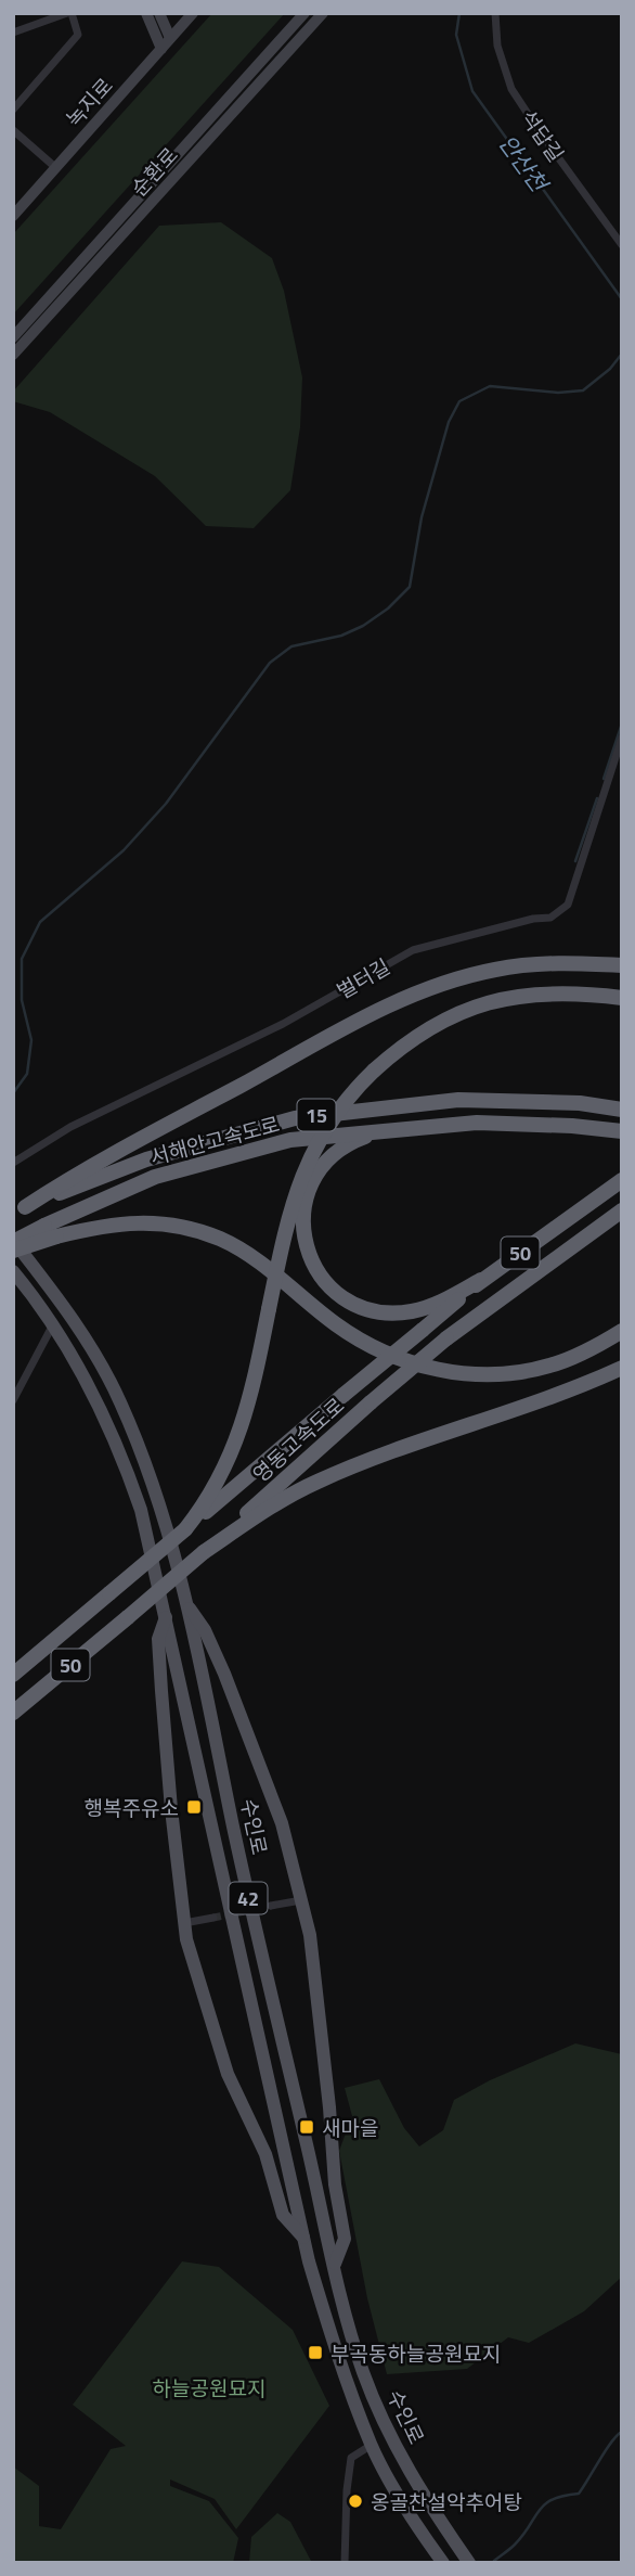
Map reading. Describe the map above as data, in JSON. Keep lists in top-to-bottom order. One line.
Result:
{"streets":{"highway":["15","서해안고속도로","50","영동고속도로"],"main road":["수인로","42"],"street":["녹지로","석답길","순환로","벌터길"]},"crossings":[["서해안고속도로","수인로"]],"water":["안산천"],"parks":["하늘공원묘지"],"places":{"transit":["행복주유소","새마을","부곡동하늘공원묘지"],"other":["옹골찬설악추어탕"]}}
